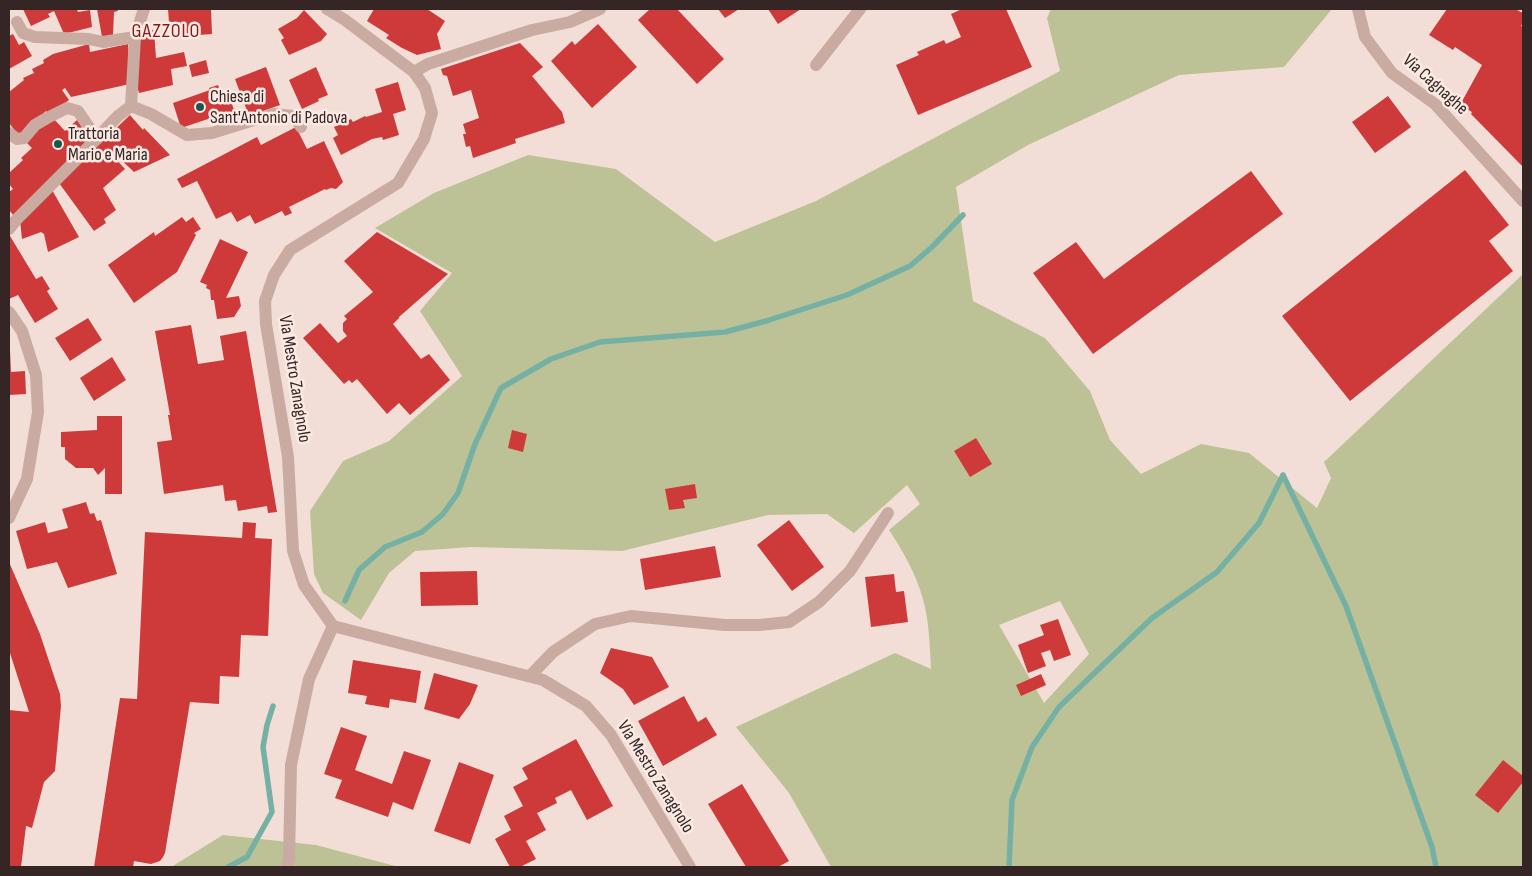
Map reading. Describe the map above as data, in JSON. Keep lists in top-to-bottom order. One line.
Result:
{"streets":{"street":["Via Cagnaghe","Via Mestro Zanagnolo"]},"districts":["GAZZOLO"],"places":["Chiesa di Sant'Antonio di Padova","Trattoria Mario e Maria"]}
